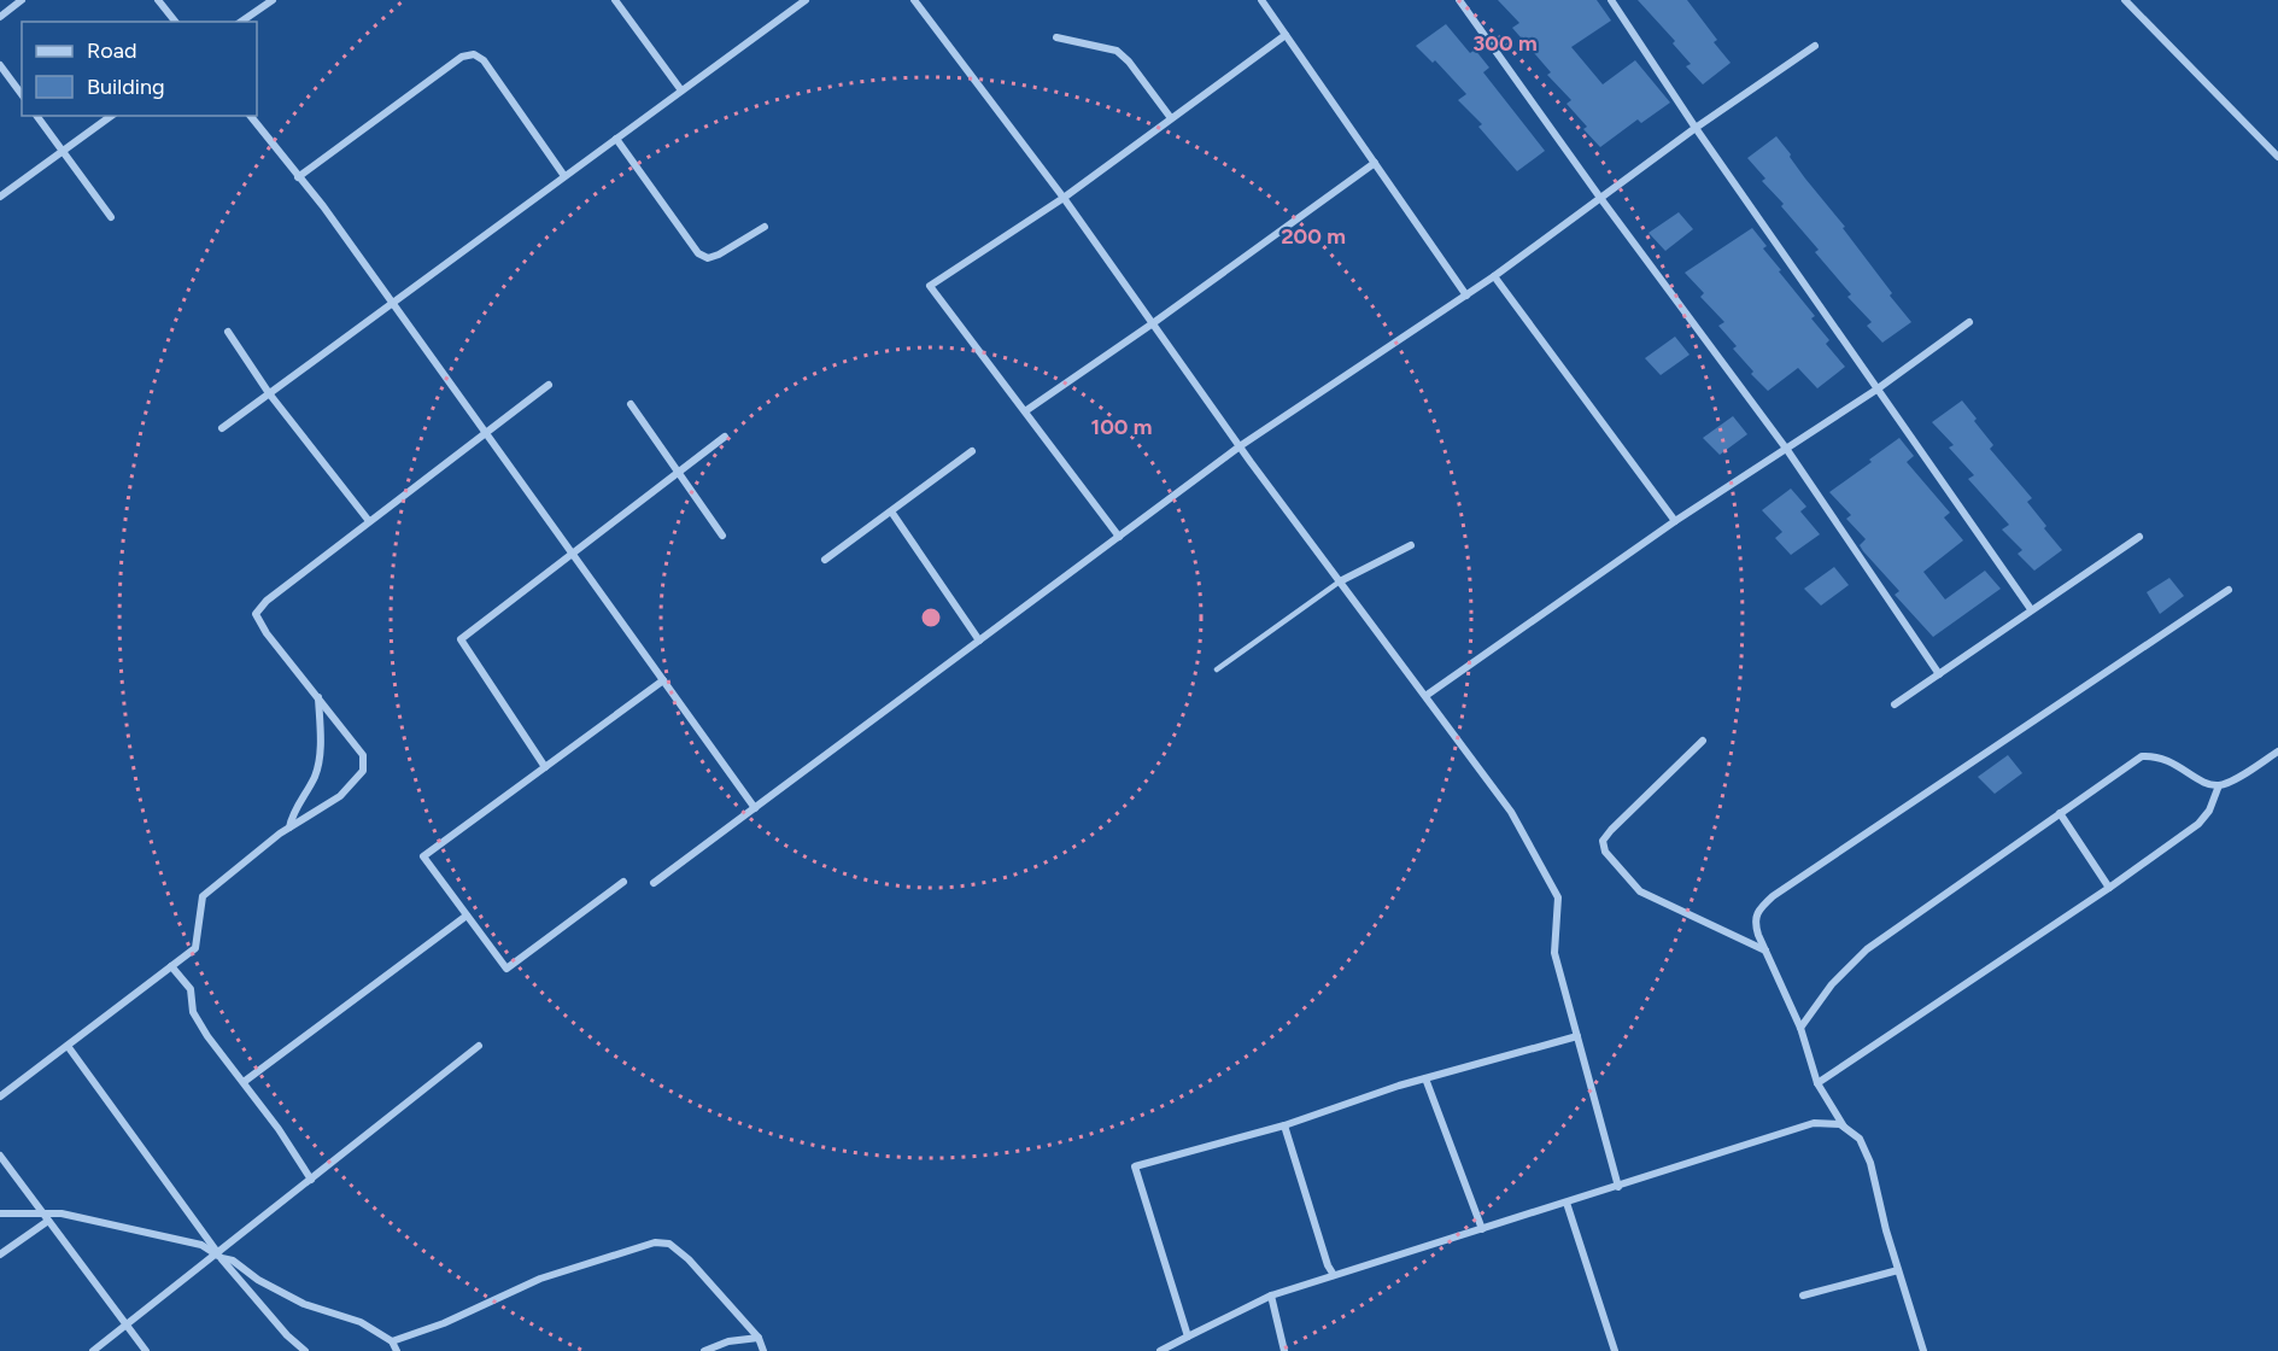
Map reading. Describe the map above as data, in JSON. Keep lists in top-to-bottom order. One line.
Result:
{"legend":["Road","Building"],"rings":["300 m","200 m","100 m"]}
